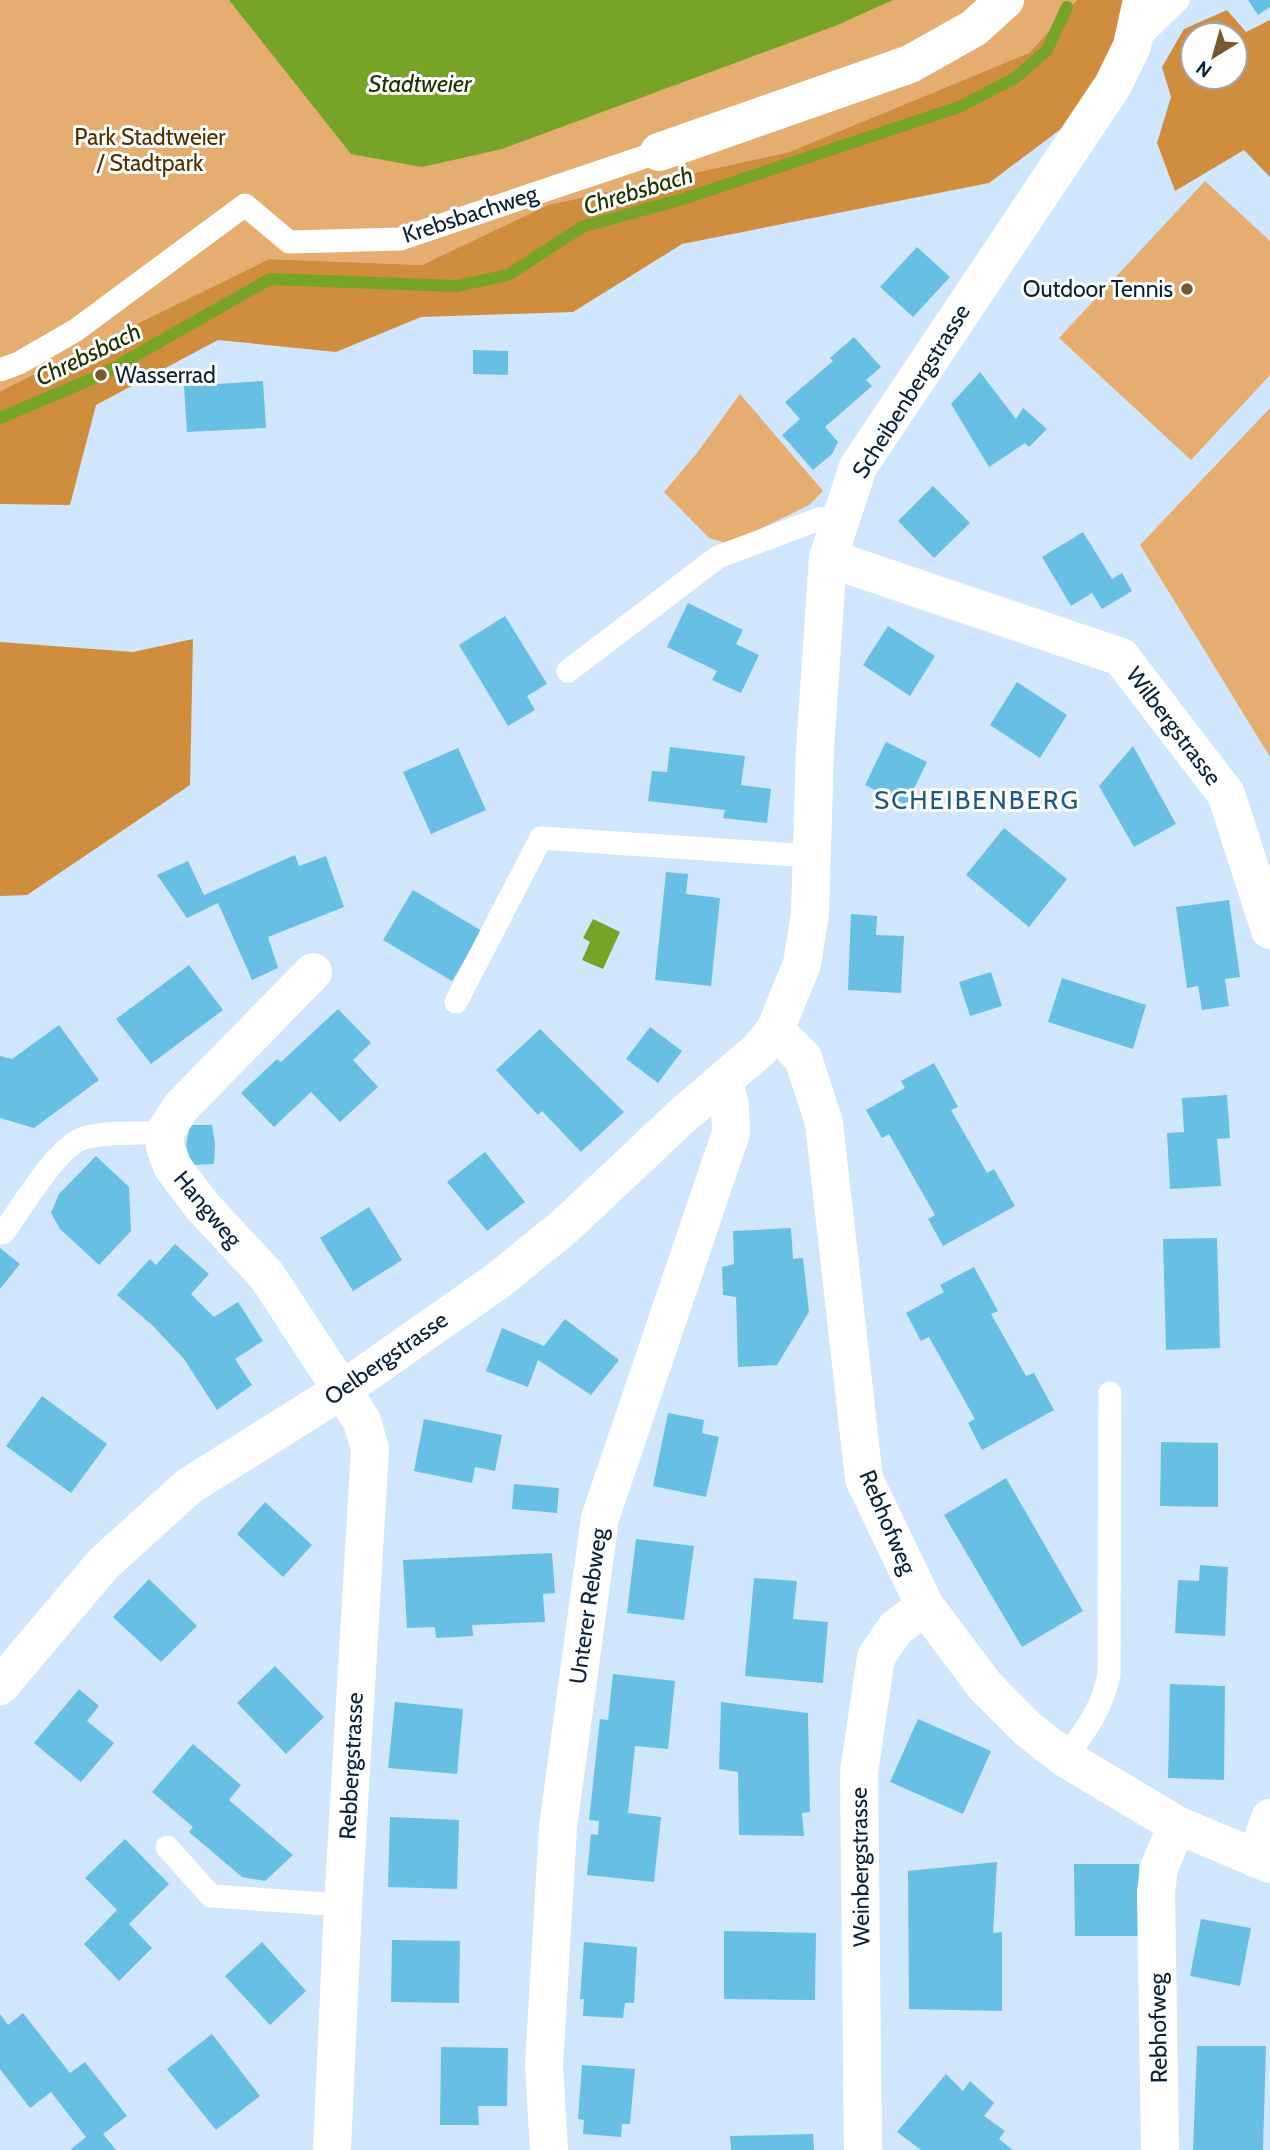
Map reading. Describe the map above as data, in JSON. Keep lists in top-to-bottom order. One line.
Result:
{"streets":{"street":["Krebsbachweg","Scheibenbergstrasse","Wilbergstrasse","Hangweg","Oelbergstrasse","Rebhofweg","Unterer Rebweg","Rebbergstrasse","Weinbergstrasse"]},"crossings":[["Scheibenbergstrasse","Wilbergstrasse"],["Scheibenbergstrasse","Oelbergstrasse"],["Scheibenbergstrasse","Rebhofweg"],["Hangweg","Oelbergstrasse"],["Hangweg","Rebbergstrasse"],["Oelbergstrasse","Rebhofweg"],["Oelbergstrasse","Unterer Rebweg"],["Oelbergstrasse","Rebbergstrasse"],["Rebhofweg","Weinbergstrasse"]],"districts":["SCHEIBENBERG"],"water":["Stadtweier","Chrebsbach"],"parks":["Park Stadtweier / Stadtpark"],"places":["Outdoor Tennis","Wasserrad"],"north":"bottom left"}
